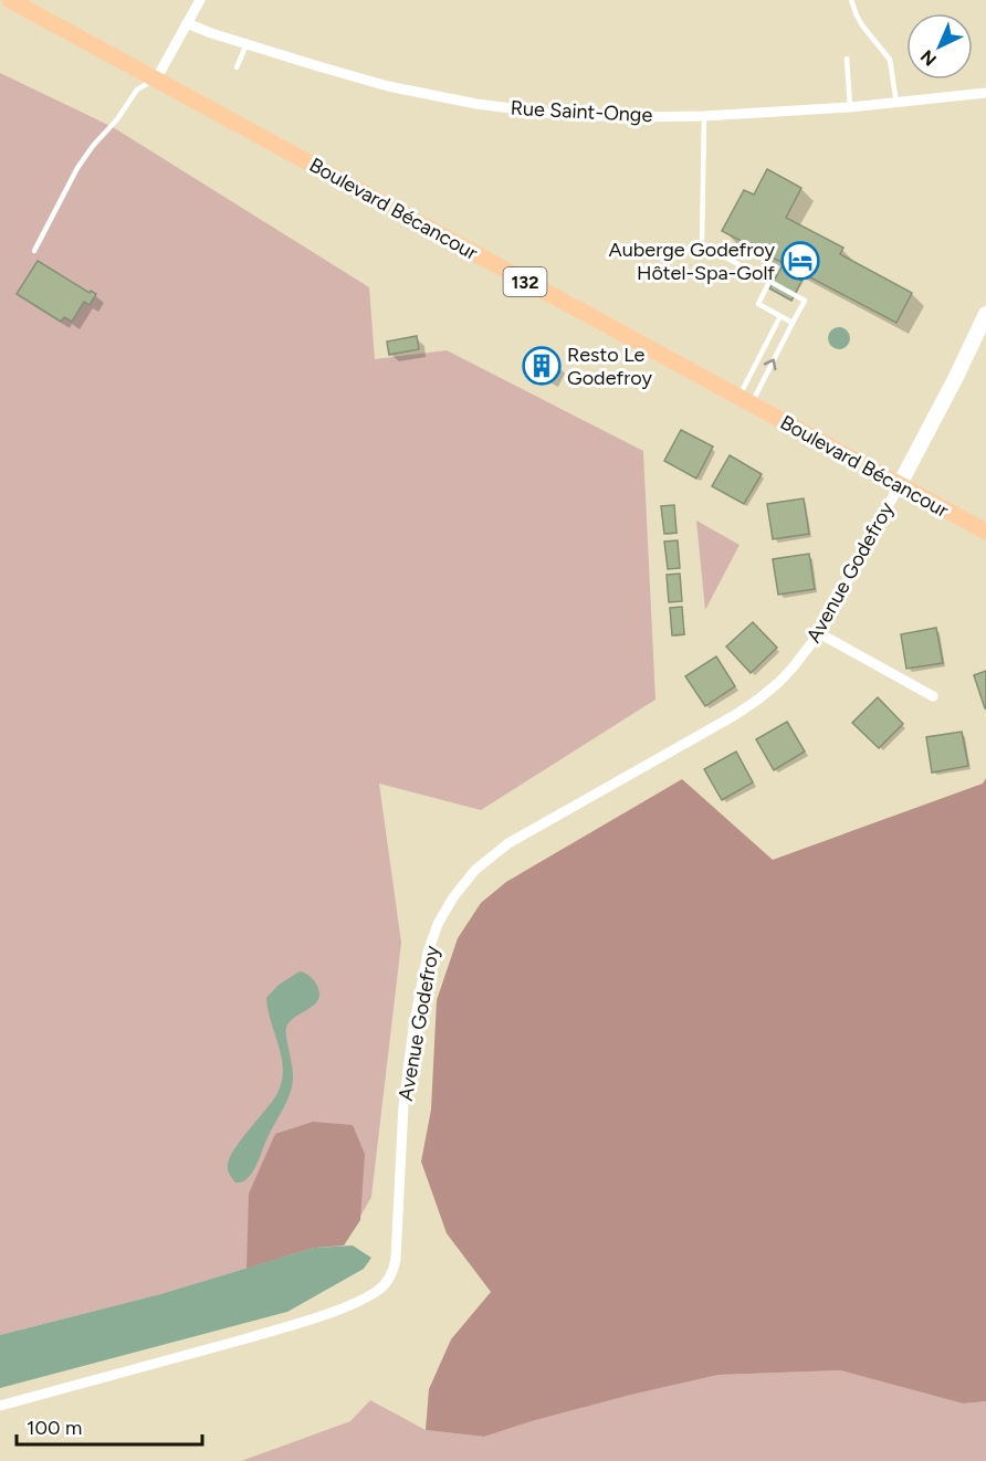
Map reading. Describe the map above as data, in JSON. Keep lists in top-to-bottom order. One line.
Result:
{"streets":{"main road":["Boulevard Bécancour","132"],"street":["Rue Saint-Onge","Avenue Godefroy"]},"crossings":[["Boulevard Bécancour","Avenue Godefroy"]],"places":{"hotel":["Auberge Godefroy Hôtel-Spa-Golf"],"building":["Resto Le Godefroy"]},"scale_bar":"100 m","north":"bottom left"}
